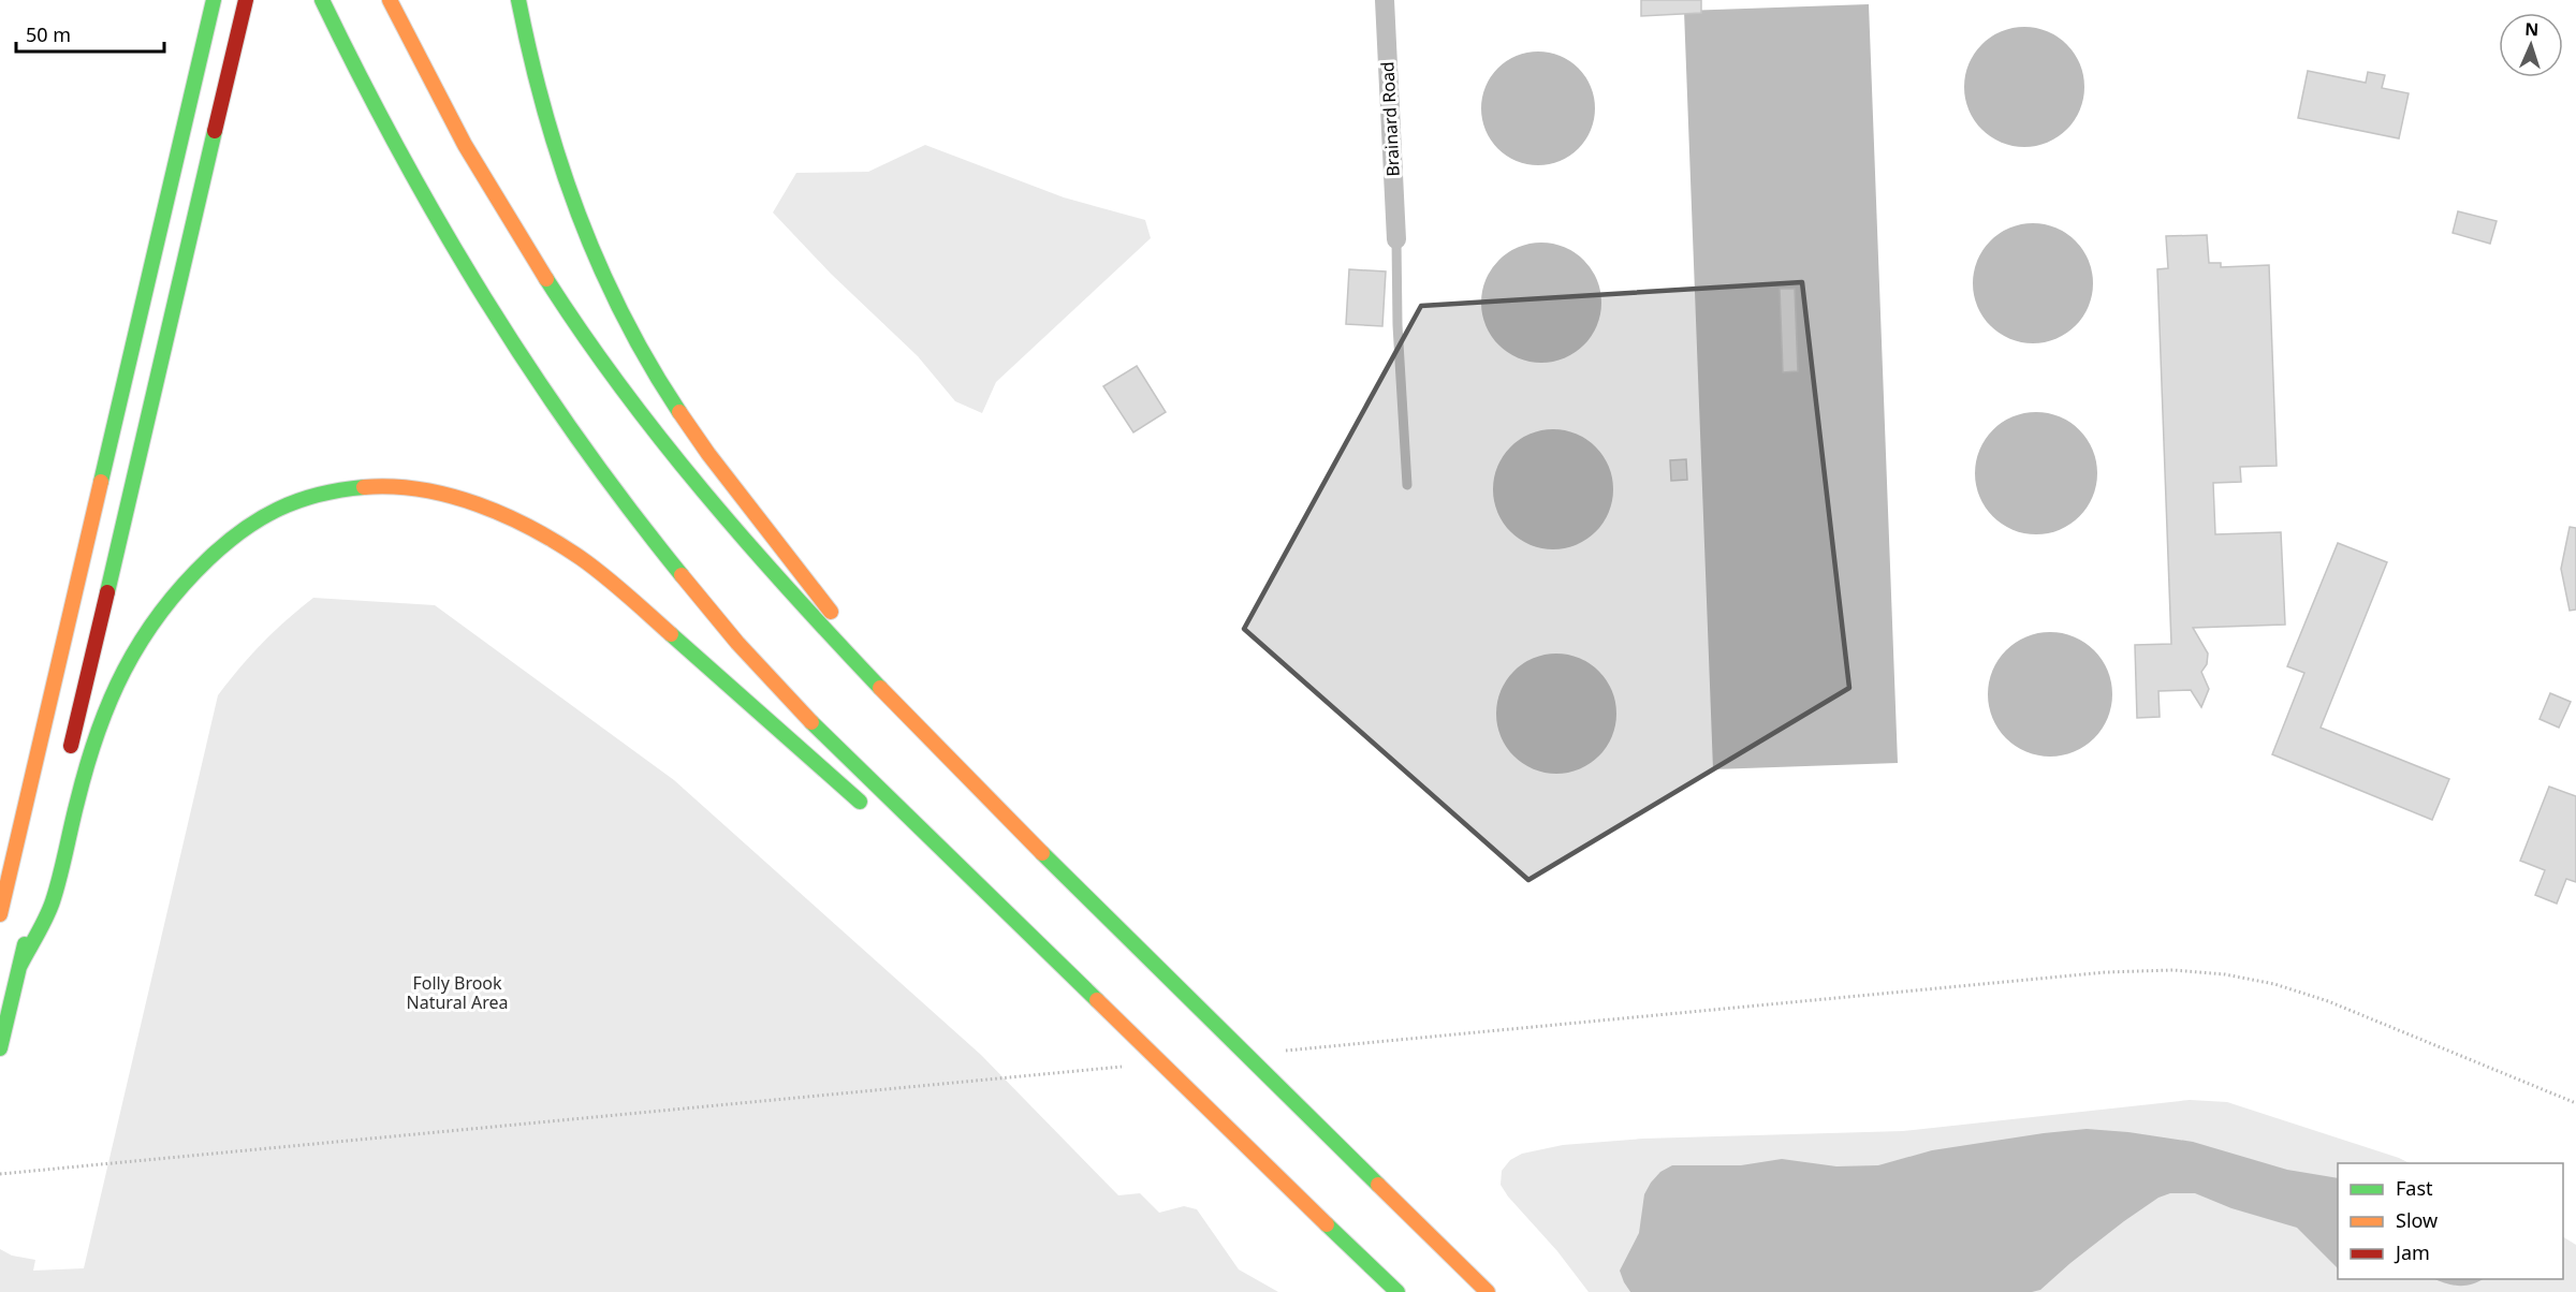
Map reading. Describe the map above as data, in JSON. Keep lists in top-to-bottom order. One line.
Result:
{"streets":{"street":["Brainard Road"]},"parks":["Folly Brook Natural Area"],"legend":["Fast","Slow","Jam"],"scale_bar":"50 m","north":"top"}
